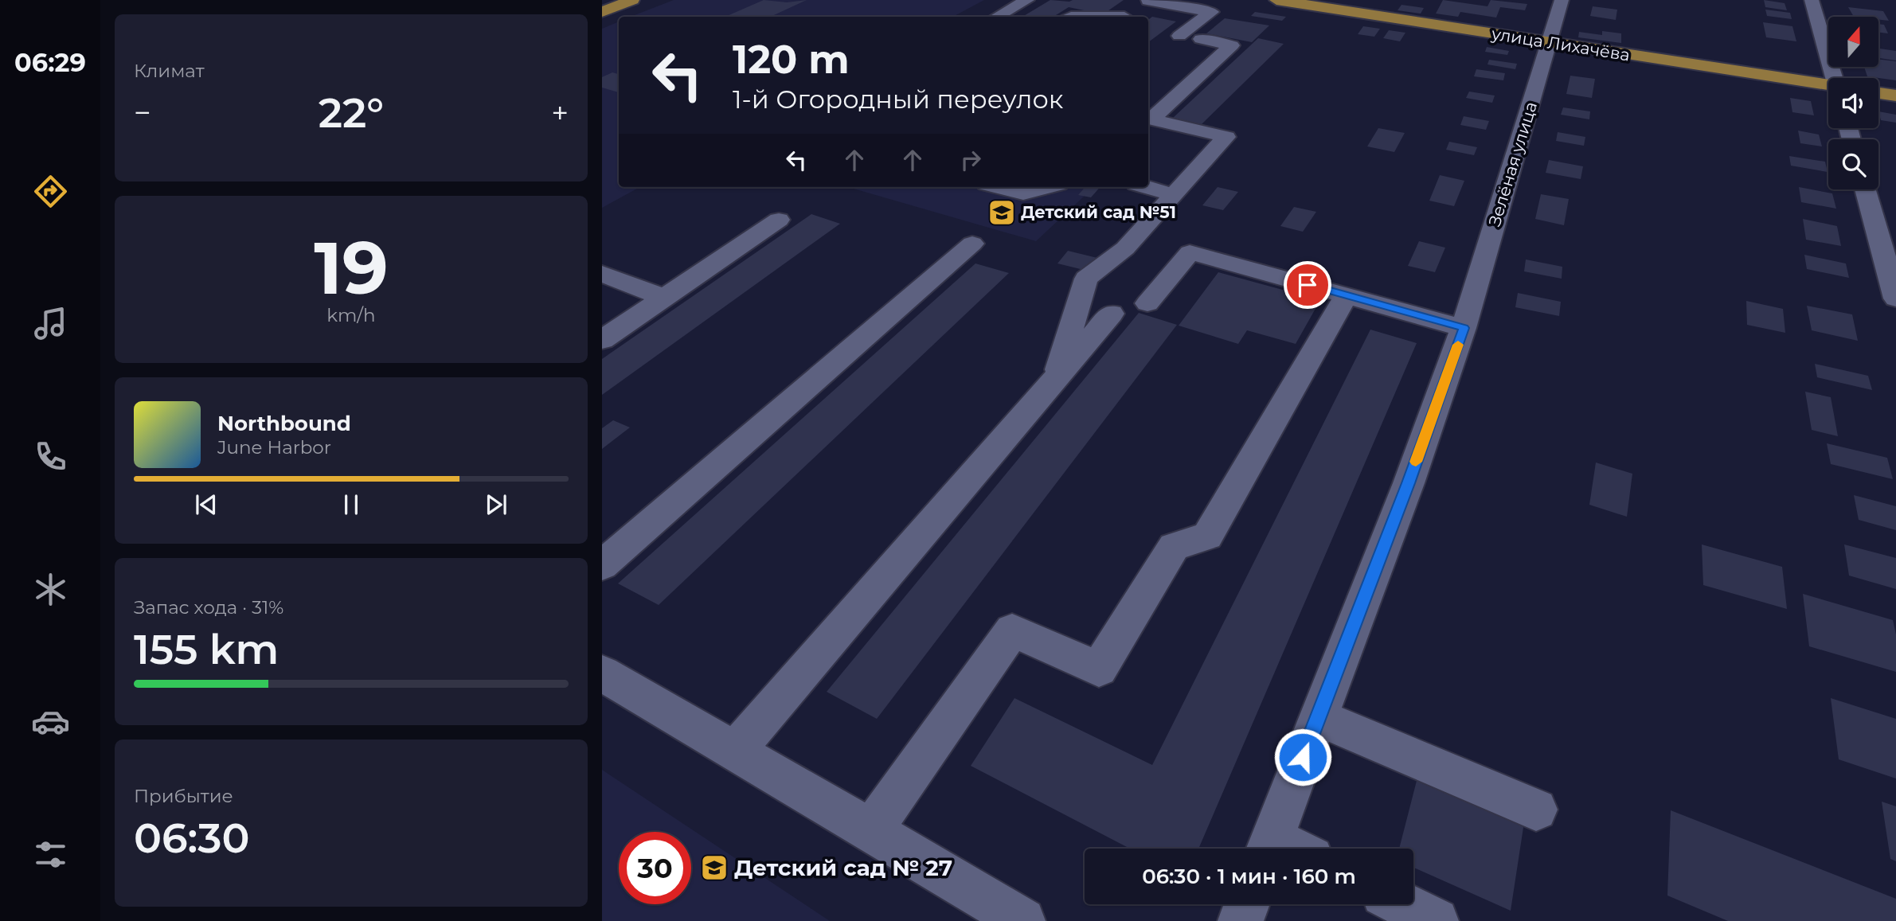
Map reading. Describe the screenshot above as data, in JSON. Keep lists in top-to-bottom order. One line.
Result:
{"streets":{"main road":["улица Лихачёва"],"street":["Зелёная улица"]},"crossings":[["улица Лихачёва","Зелёная улица"]],"places":{"school or university":["Детский сад №51","Детский сад № 27"]},"north":"top","page":{"tabs":"06:29","tile":["Климат",["19","km/h"],["Запас хода · 31%","155 km"],["Прибытие","06:30"]],"turn":["120 m","1-й Огородный переулок"],"heat":["−","22°","+"],"song":["Northbound","June Harbor"],"limit":"30","trip":"06:30 · 1 мин · 160 m"}}
